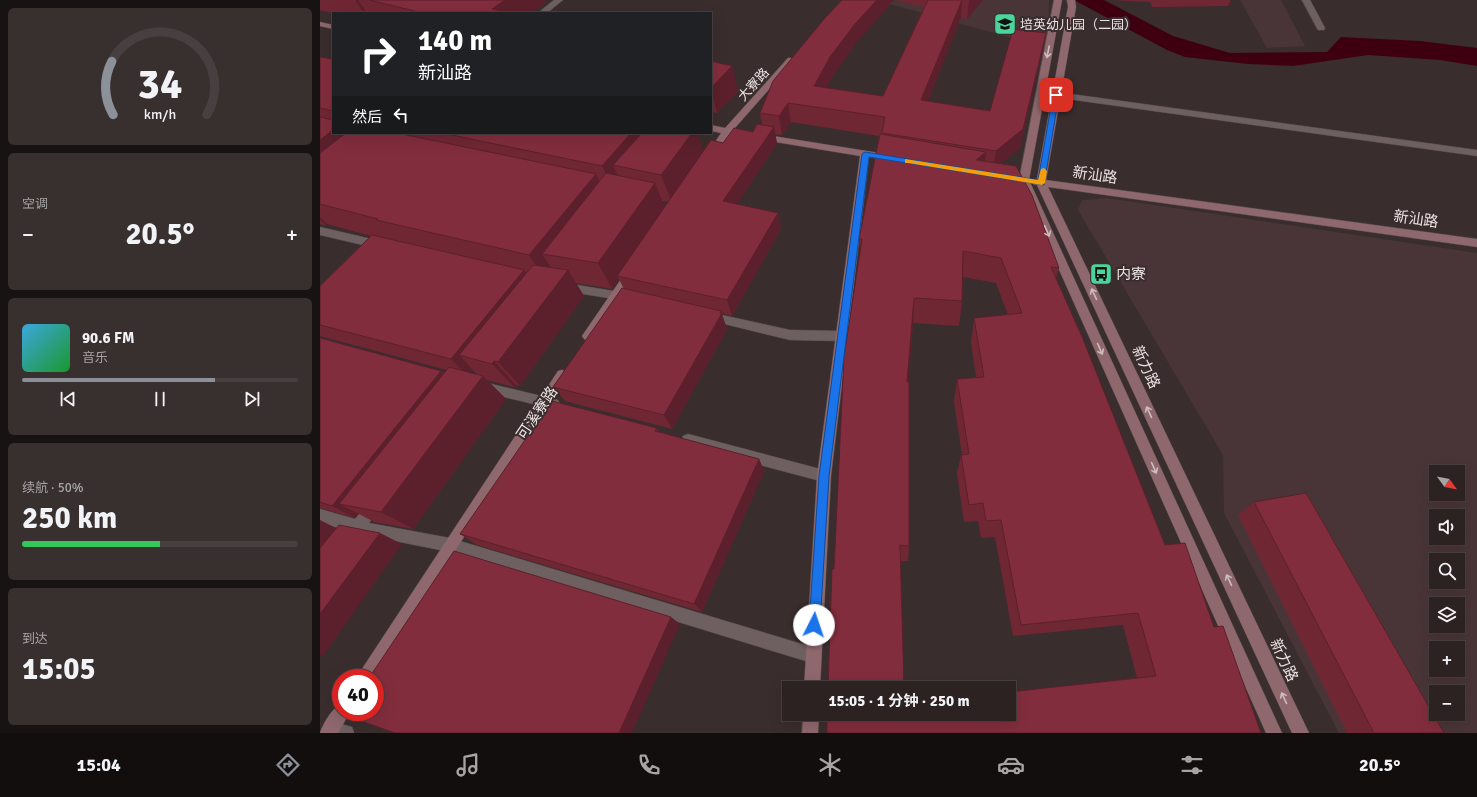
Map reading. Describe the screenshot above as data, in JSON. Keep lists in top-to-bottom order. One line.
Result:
{"streets":{"street":["大寮路","新汕路","新力路","可溪寮路"]},"crossings":[["新汕路","新力路"]],"places":{"school or university":["培英幼儿园（二园）"],"bus stop":["内寮"]},"north":"bottom right","page":{"turn":["140 m","新汕路"],"then":"然后","tile":["空调",["续航 · 50%","250 km"],["到达","15:05"]],"heat":["−","20.5°","+"],"song":["90.6 FM","音乐"],"map_buttons":["+","−"],"limit":"40","trip":"15:05 · 1 分钟 · 250 m","tabs":["15:04","20.5°"],"gauge":["34","km/h"]}}
